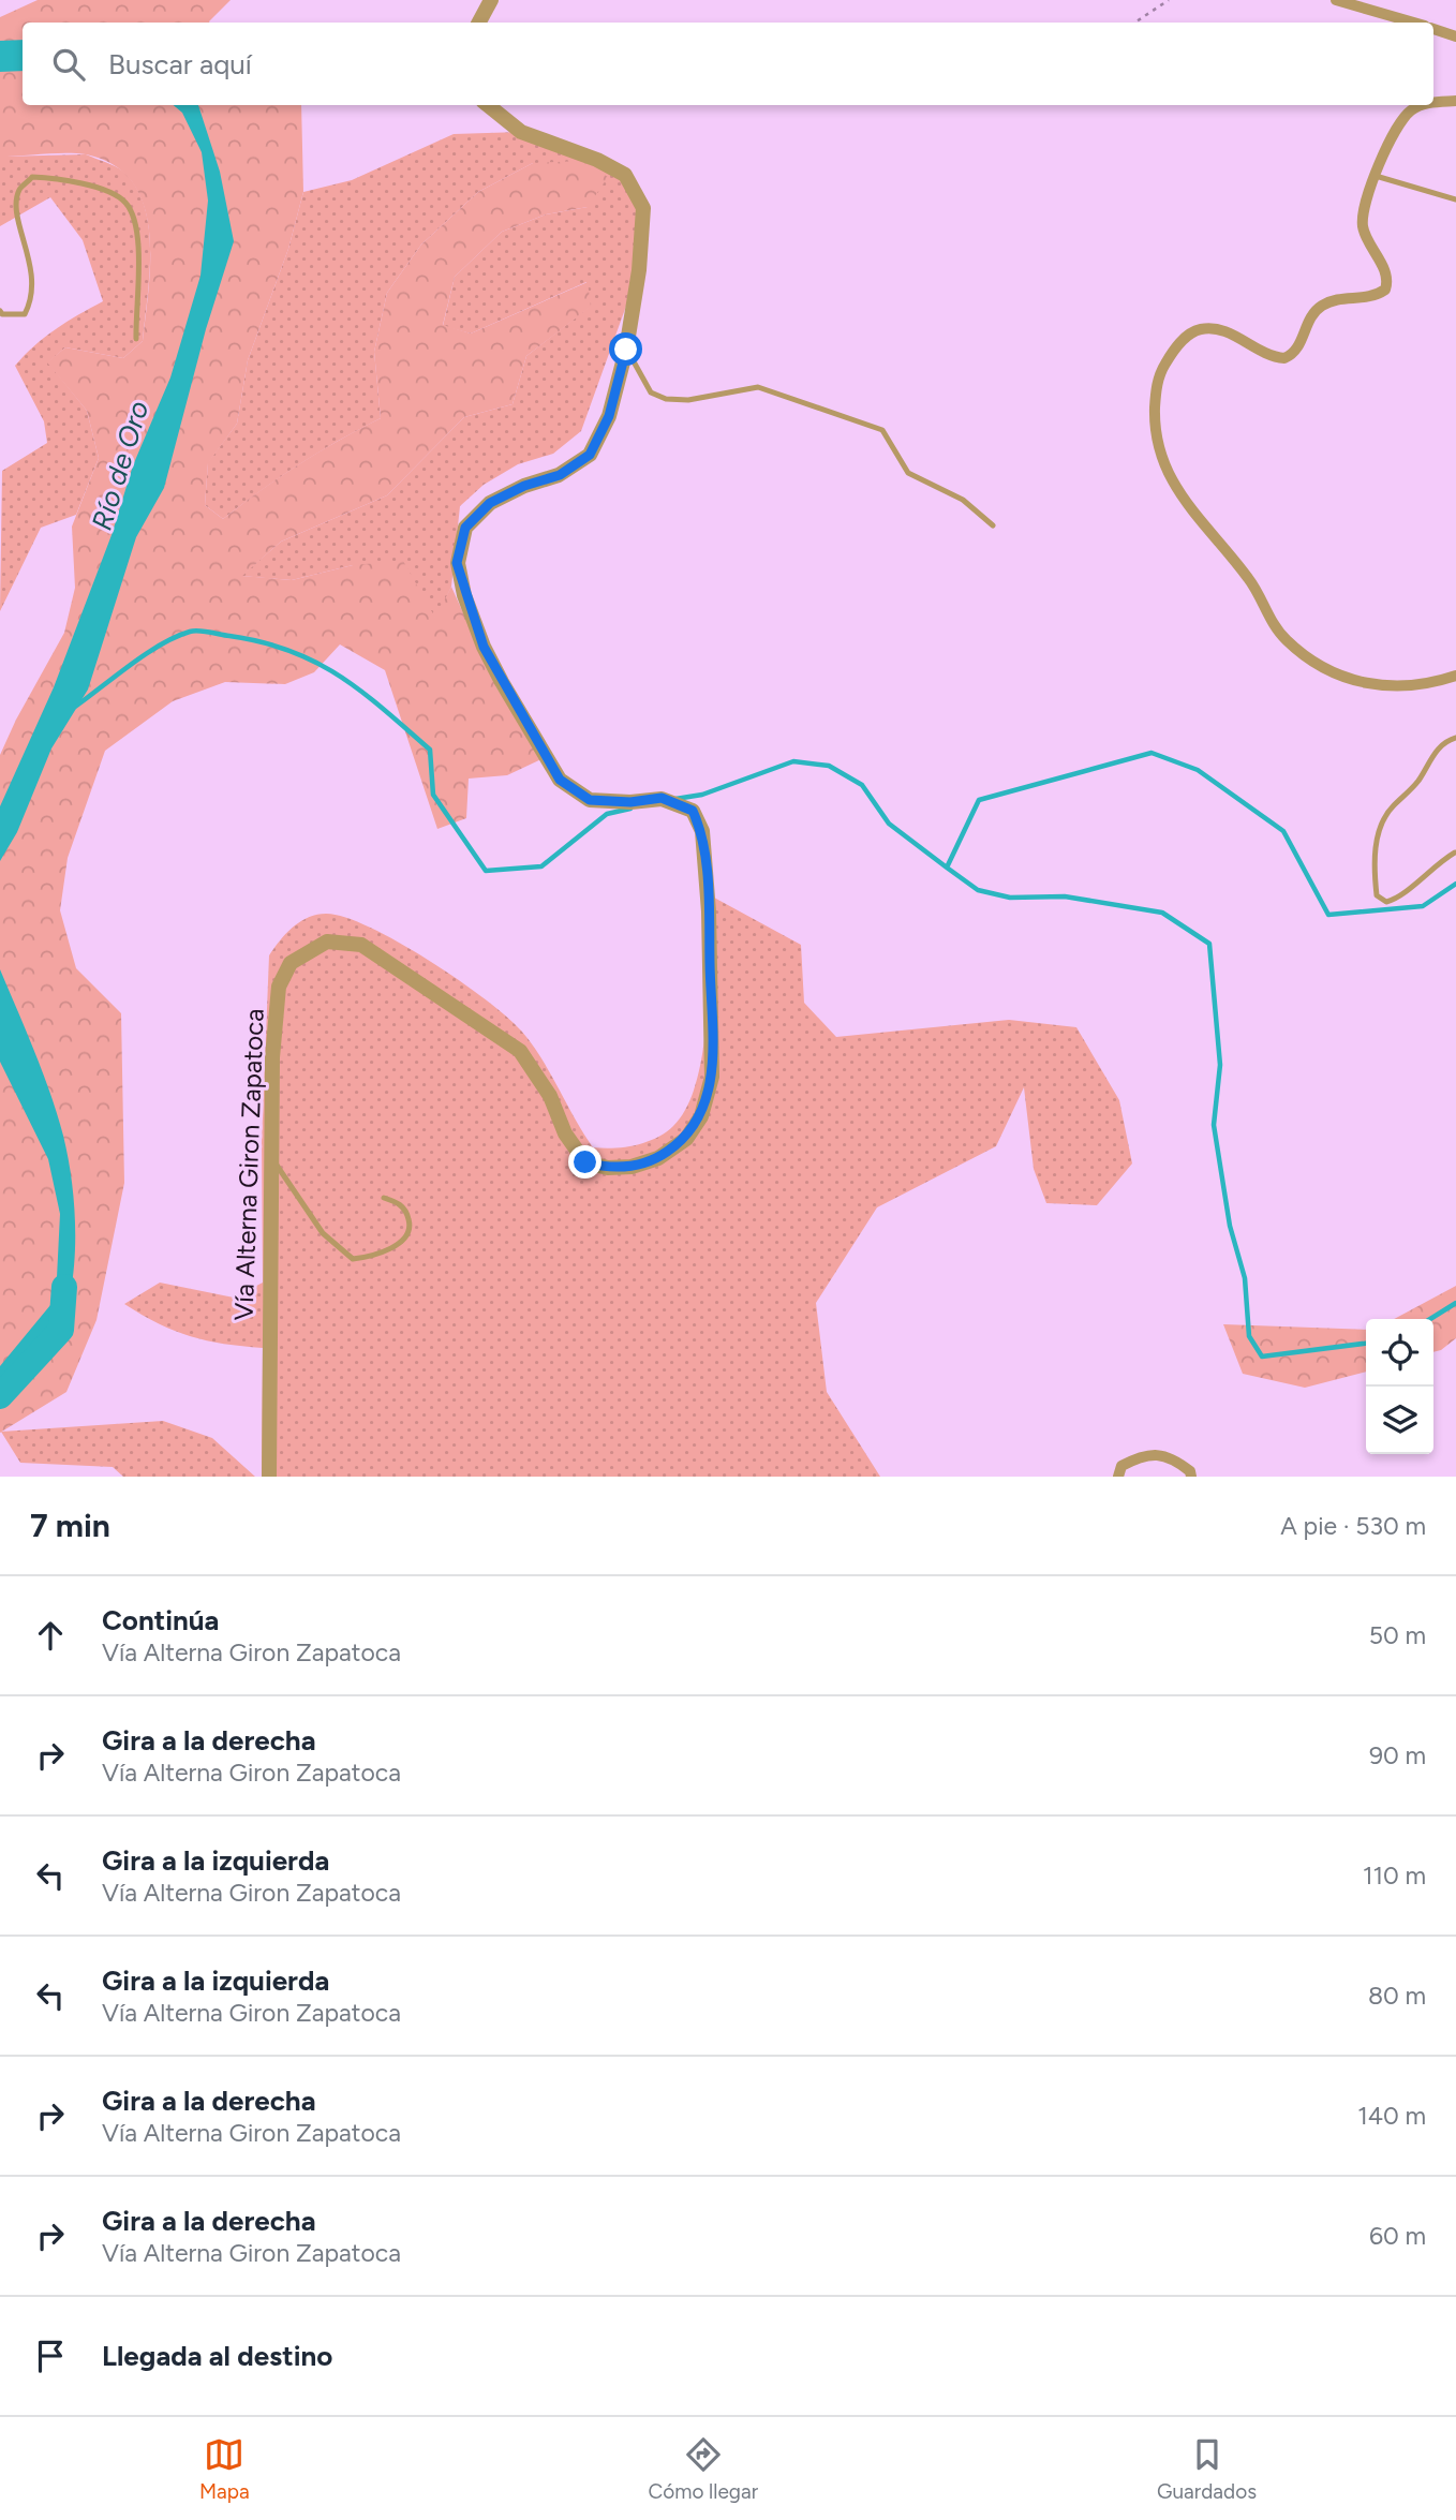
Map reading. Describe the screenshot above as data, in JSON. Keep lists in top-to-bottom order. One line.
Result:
{"streets":{"street":["Vía Alterna Giron Zapatoca"]},"water":["Río de Oro"],"page":{"search":"Buscar aquí","heading":["7 min","A pie · 530 m"],"list":[["Continúa","Vía Alterna Giron Zapatoca","50 m"],["Gira a la derecha","Vía Alterna Giron Zapatoca","90 m"],["Gira a la izquierda","Vía Alterna Giron Zapatoca","110 m"],["Gira a la izquierda","Vía Alterna Giron Zapatoca","80 m"],["Gira a la derecha","Vía Alterna Giron Zapatoca","140 m"],["Gira a la derecha","Vía Alterna Giron Zapatoca","60 m"],"Llegada al destino"],"nav":["Mapa","Cómo llegar","Guardados"]}}
